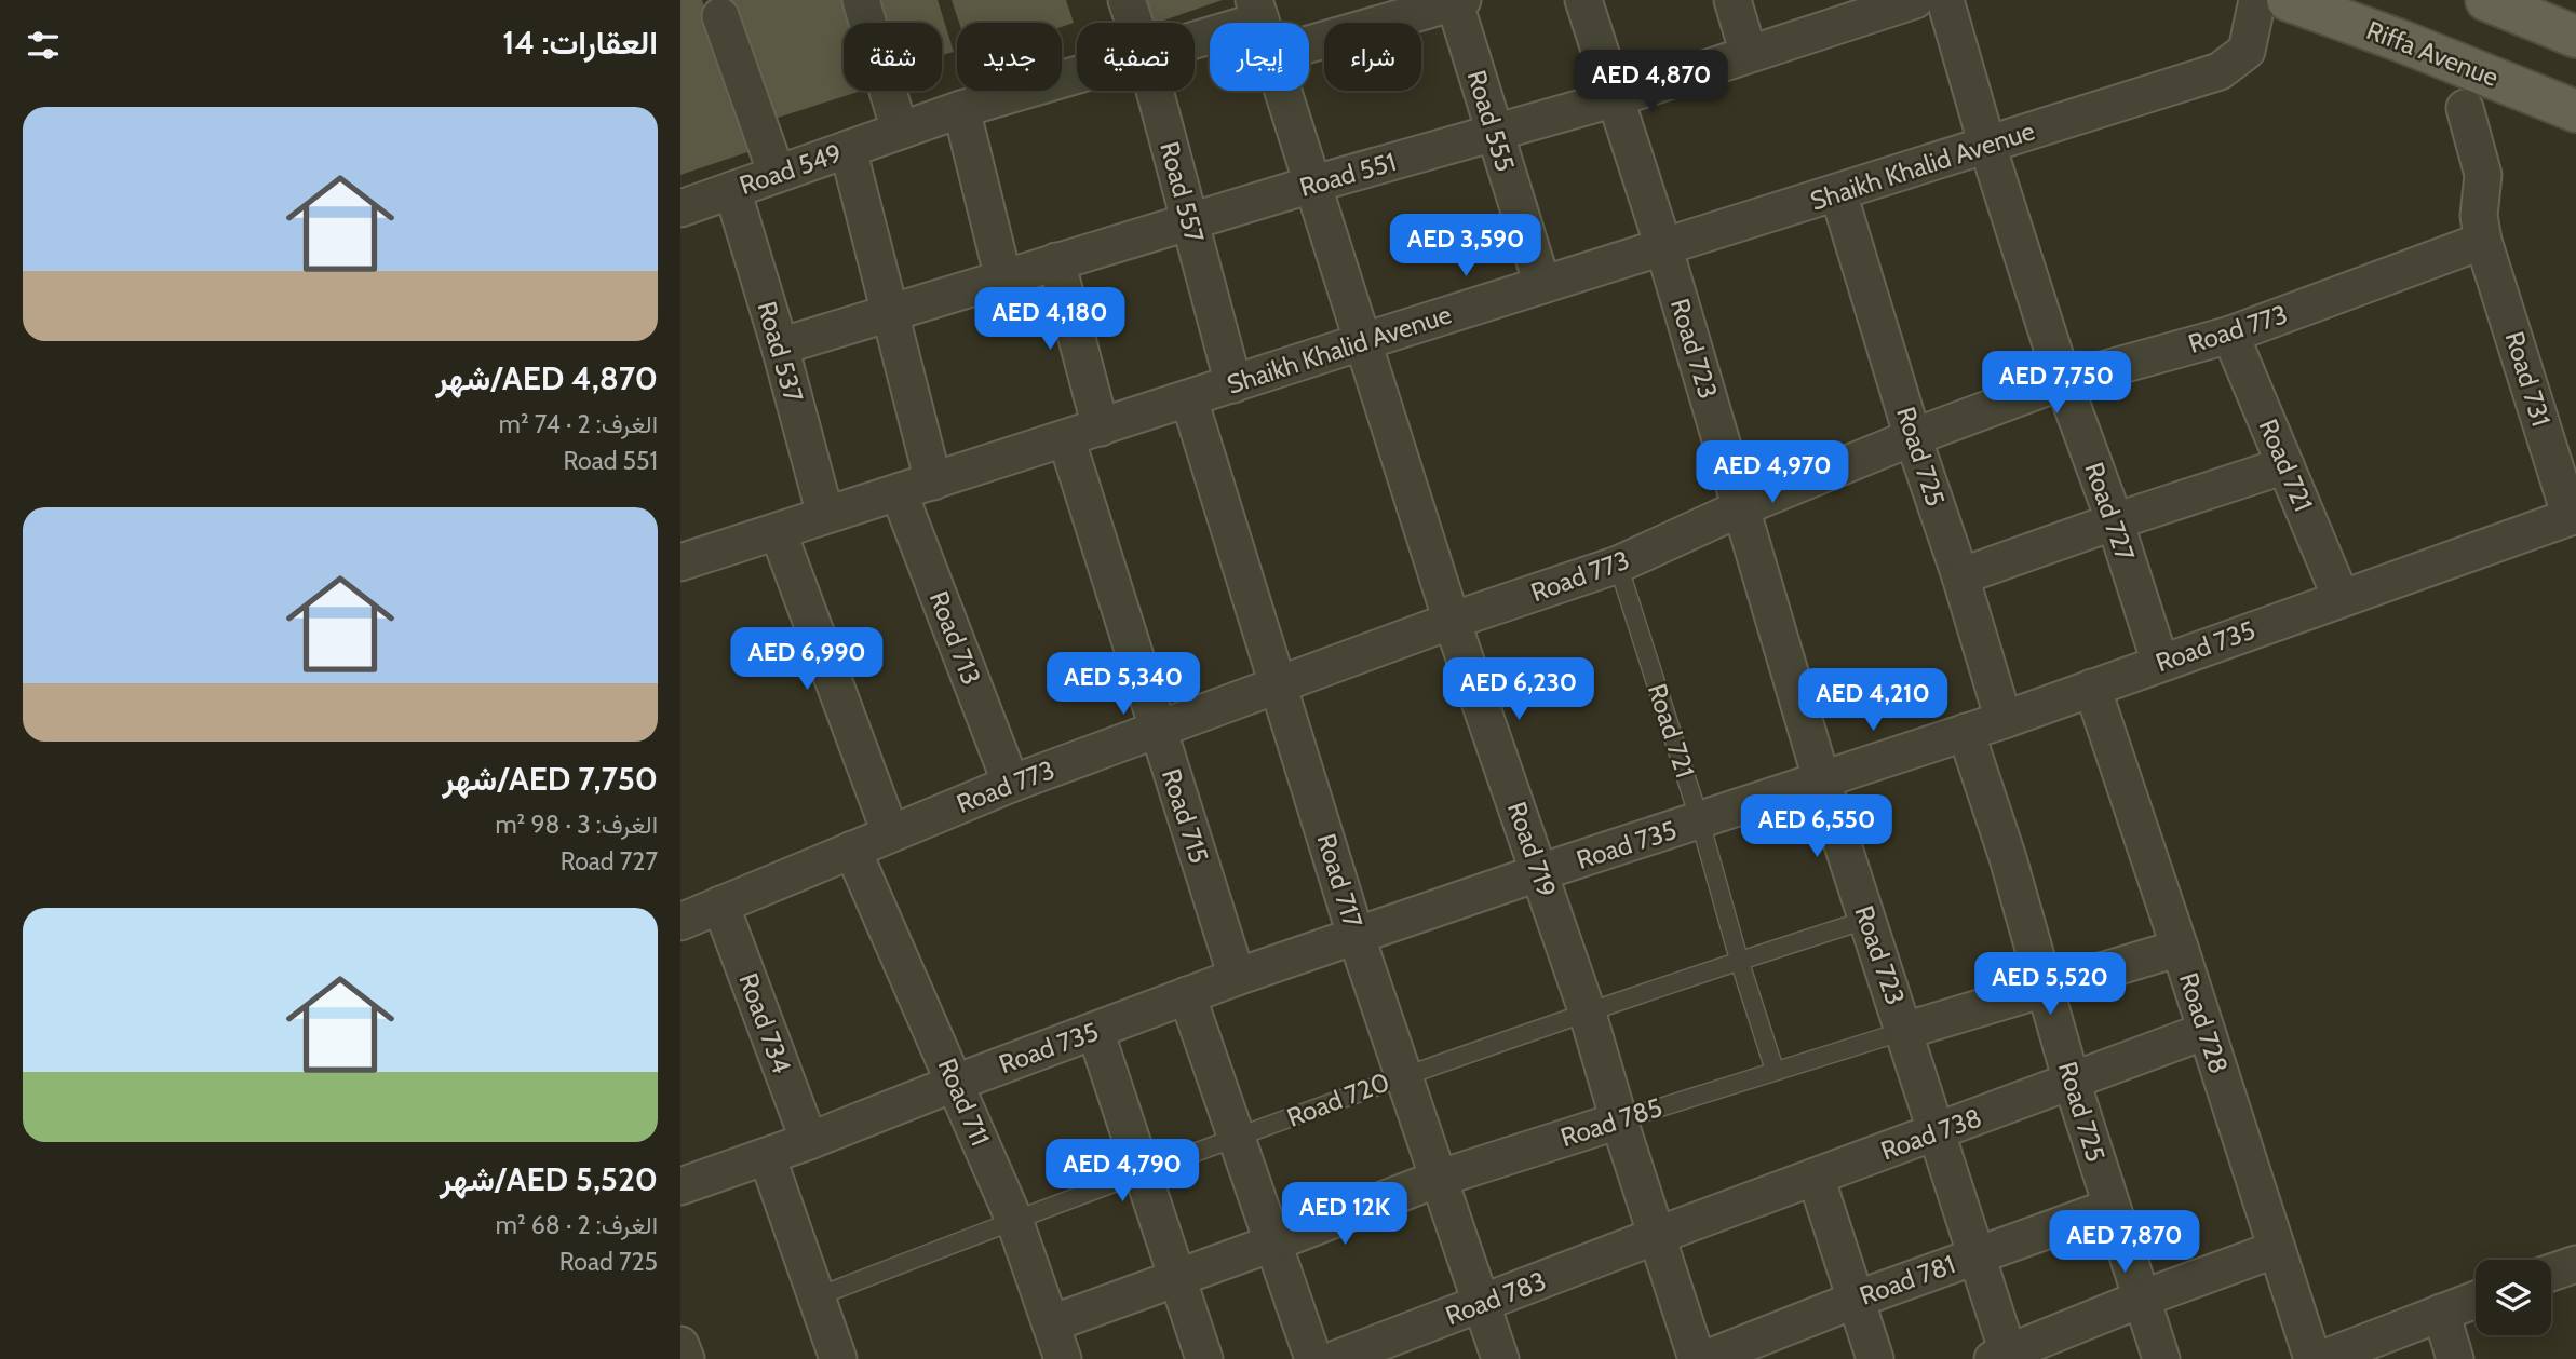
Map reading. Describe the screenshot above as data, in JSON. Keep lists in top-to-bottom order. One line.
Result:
{"streets":{"main road":["Riffa Avenue"],"street":["Road 555","Shaikh Khalid Avenue","Road 549","Road 551","Road 557","Road 773","Road 723","Road 537","Road 731","Road 725","Road 721","Road 727","Road 713","Road 735","Road 715","Road 719","Road 717","Road 734","Road 728","Road 711","Road 785","Road 738","Road 781","Road 783"],"lane":["Road 720"]},"crossings":[["Road 555","Shaikh Khalid Avenue"],["Road 555","Road 551"],["Shaikh Khalid Avenue","Road 557"],["Shaikh Khalid Avenue","Road 723"],["Shaikh Khalid Avenue","Road 537"],["Shaikh Khalid Avenue","Road 725"],["Shaikh Khalid Avenue","Road 727"],["Shaikh Khalid Avenue","Road 713"],["Shaikh Khalid Avenue","Road 715"],["Shaikh Khalid Avenue","Road 719"],["Shaikh Khalid Avenue","Road 717"],["Road 549","Road 537"],["Road 551","Road 557"],["Road 551","Road 723"],["Road 551","Road 537"],["Road 551","Road 719"],["Road 773","Road 723"],["Road 773","Road 731"],["Road 773","Road 725"],["Road 773","Road 721"],["Road 773","Road 727"],["Road 773","Road 713"],["Road 773","Road 715"],["Road 773","Road 719"],["Road 773","Road 717"],["Road 773","Road 734"],["Road 773","Road 711"],["Road 723","Road 735"],["Road 723","Road 720"],["Road 723","Road 785"],["Road 723","Road 738"],["Road 723","Road 781"],["Road 731","Road 735"],["Road 725","Road 735"],["Road 725","Road 785"],["Road 725","Road 738"],["Road 725","Road 781"],["Road 721","Road 735"],["Road 721","Road 720"],["Road 721","Road 785"],["Road 727","Road 735"],["Road 735","Road 715"],["Road 735","Road 719"],["Road 735","Road 717"],["Road 735","Road 734"],["Road 735","Road 728"],["Road 735","Road 711"],["Road 719","Road 720"],["Road 719","Road 785"],["Road 719","Road 738"],["Road 719","Road 783"],["Road 717","Road 720"],["Road 717","Road 785"],["Road 717","Road 783"],["Road 728","Road 785"],["Road 728","Road 738"],["Road 720","Road 711"],["Road 711","Road 785"],["Road 738","Road 783"]],"page":{"heading":"العقارات: 14","chip":["شراء","إيجار","تصفية","جديد","شقة"],"price":["AED 4,870","AED 3,590","AED 4,180","AED 7,750","AED 4,970","AED 6,990","AED 5,340","AED 6,230","AED 4,210","AED 6,550","AED 5,520","AED 4,790","AED 12K","AED 7,870"],"list":[{"name":"AED 4,870/شهر","note":"الغرف: 2 · 74 m² · Road 551"},{"name":"AED 7,750/شهر","note":"الغرف: 3 · 98 m² · Road 727"},{"name":"AED 5,520/شهر","note":"الغرف: 2 · 68 m² · Road 725"}]}}
